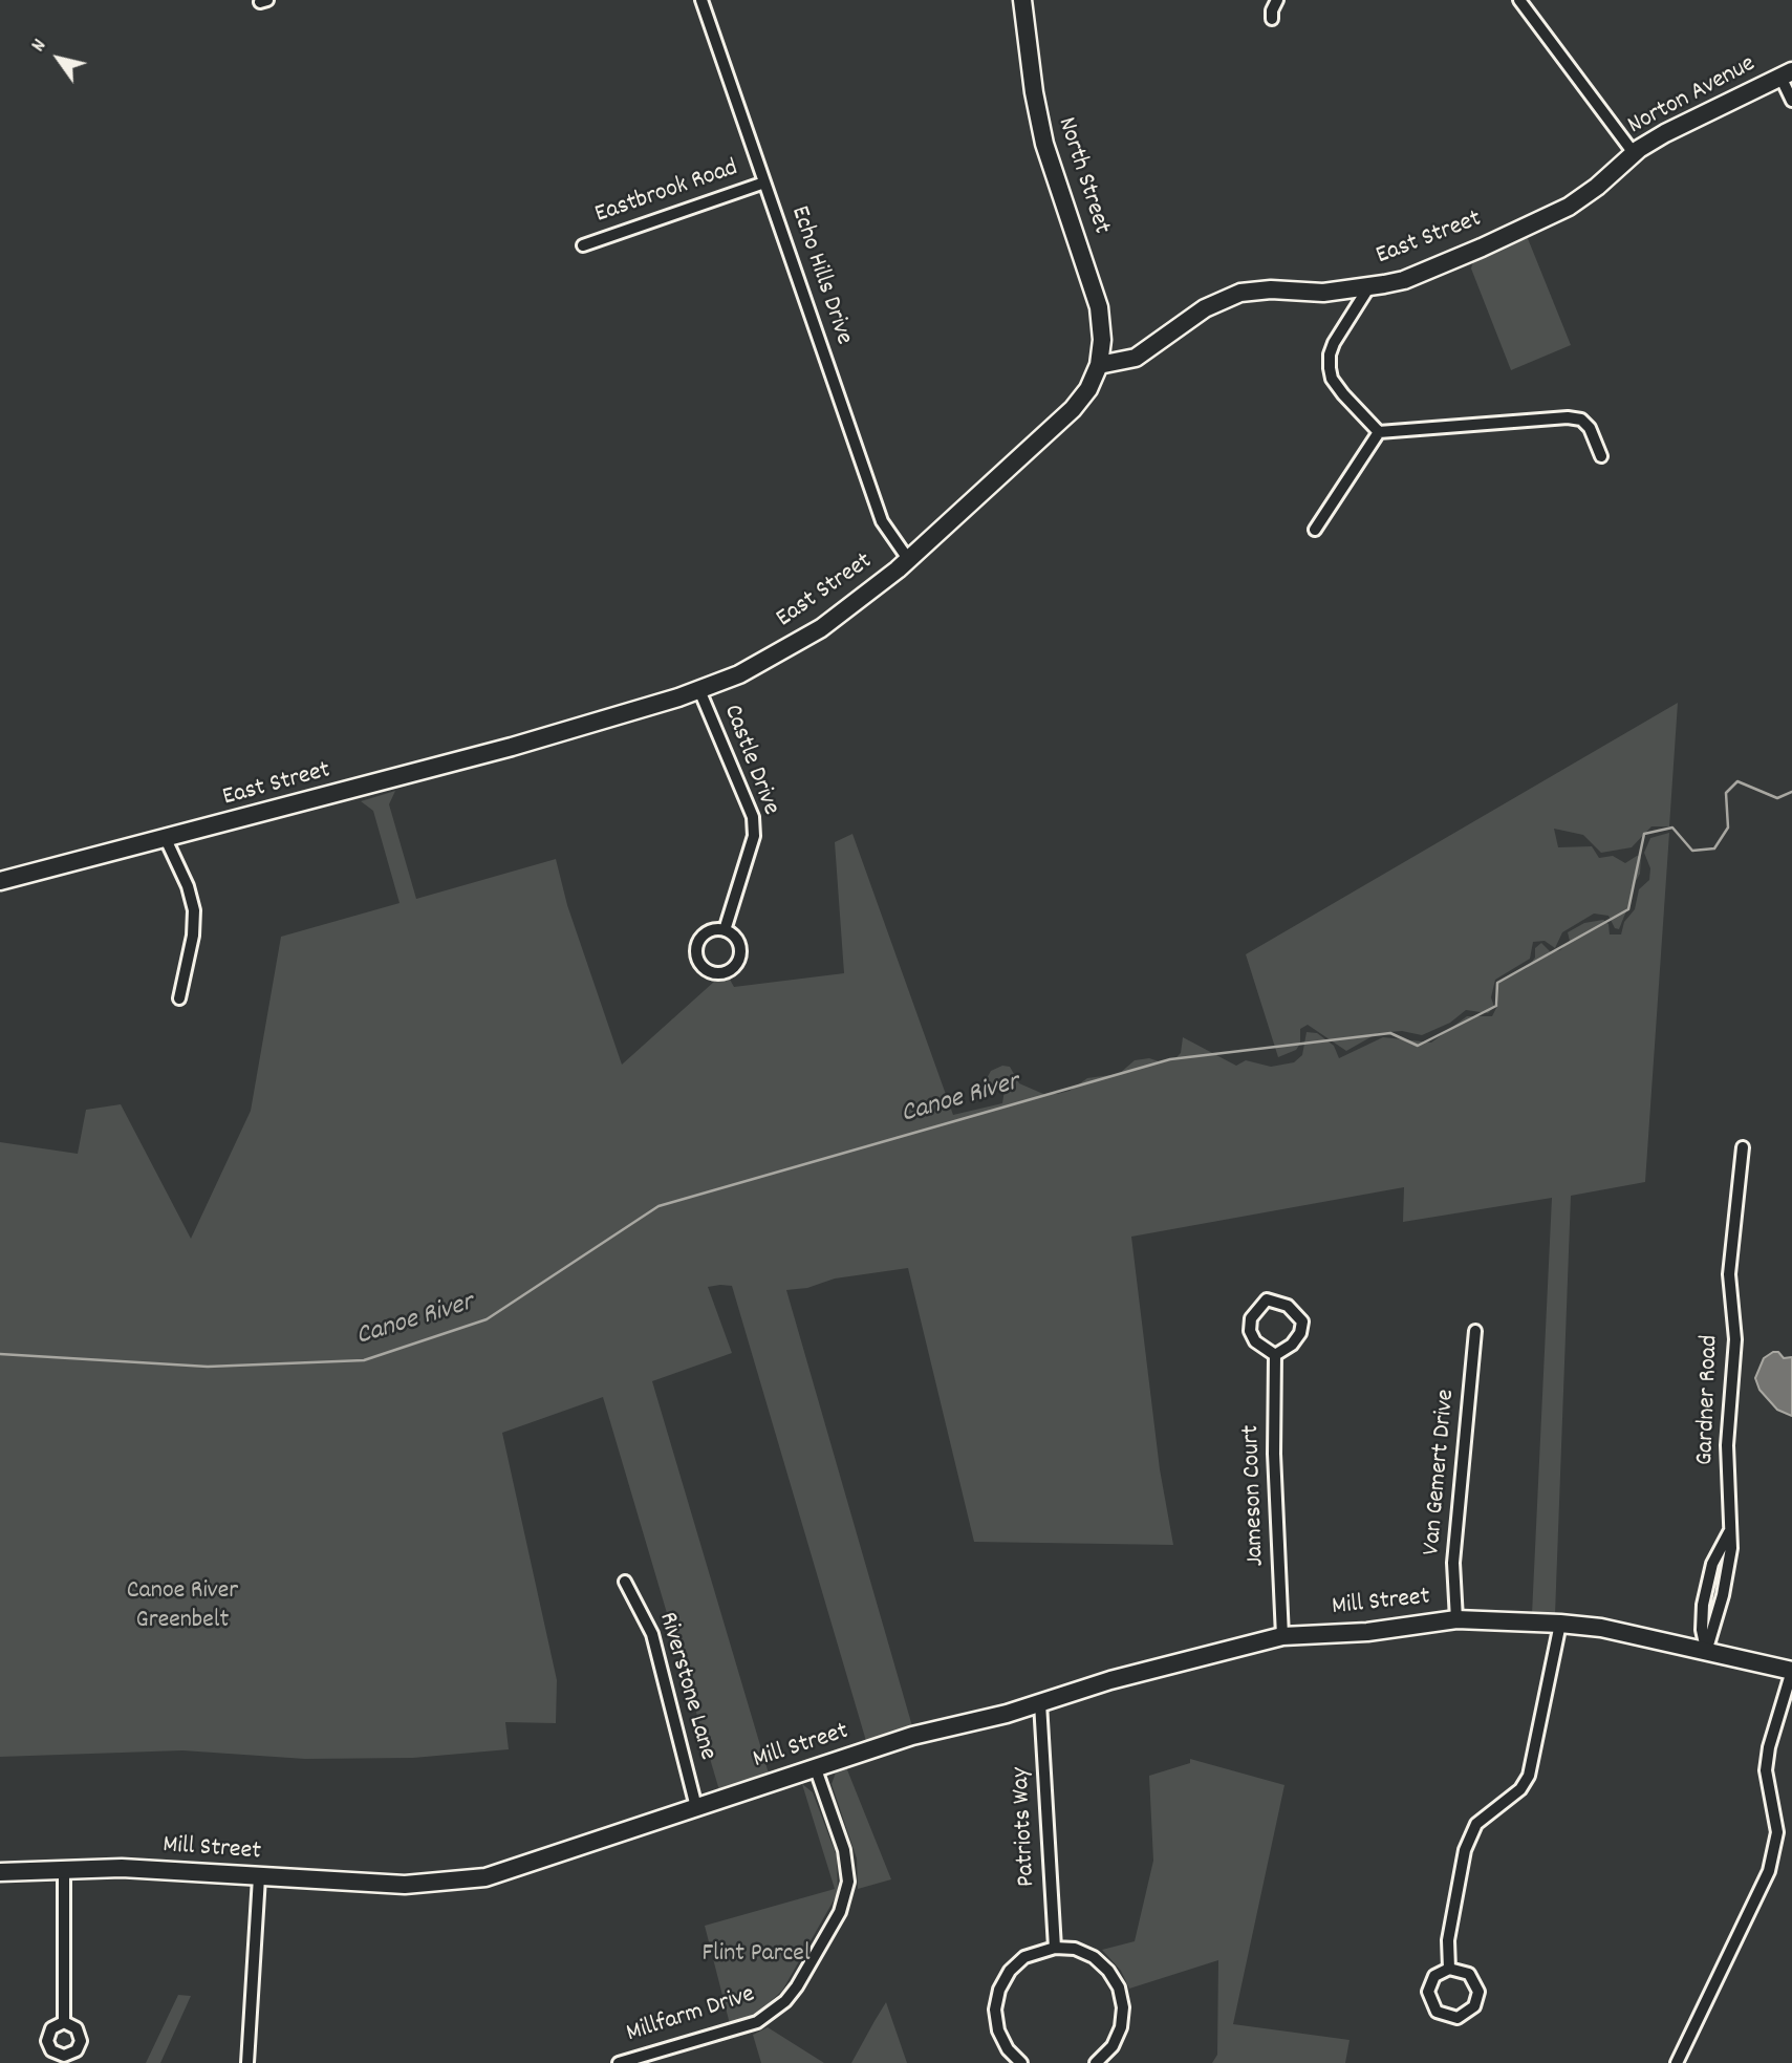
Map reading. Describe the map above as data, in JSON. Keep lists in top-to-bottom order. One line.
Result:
{"streets":{"street":["Norton Avenue","North Street","Eastbrook Road","East Street","Echo Hills Drive","Castle Drive","Gardner Road","Van Gemert Drive","Jameson Court","Mill Street","Riverstone Lane","Patriots Way","Millfarm Drive"]},"crossings":[["Norton Avenue","East Street"],["North Street","East Street"],["Eastbrook Road","Echo Hills Drive"],["East Street","Echo Hills Drive"],["East Street","Castle Drive"],["Gardner Road","Mill Street"],["Van Gemert Drive","Mill Street"],["Jameson Court","Mill Street"],["Mill Street","Riverstone Lane"],["Mill Street","Patriots Way"],["Mill Street","Millfarm Drive"]],"water":["Canoe River"],"parks":["Canoe River Greenbelt","Flint Parcel"],"north":"top left"}
